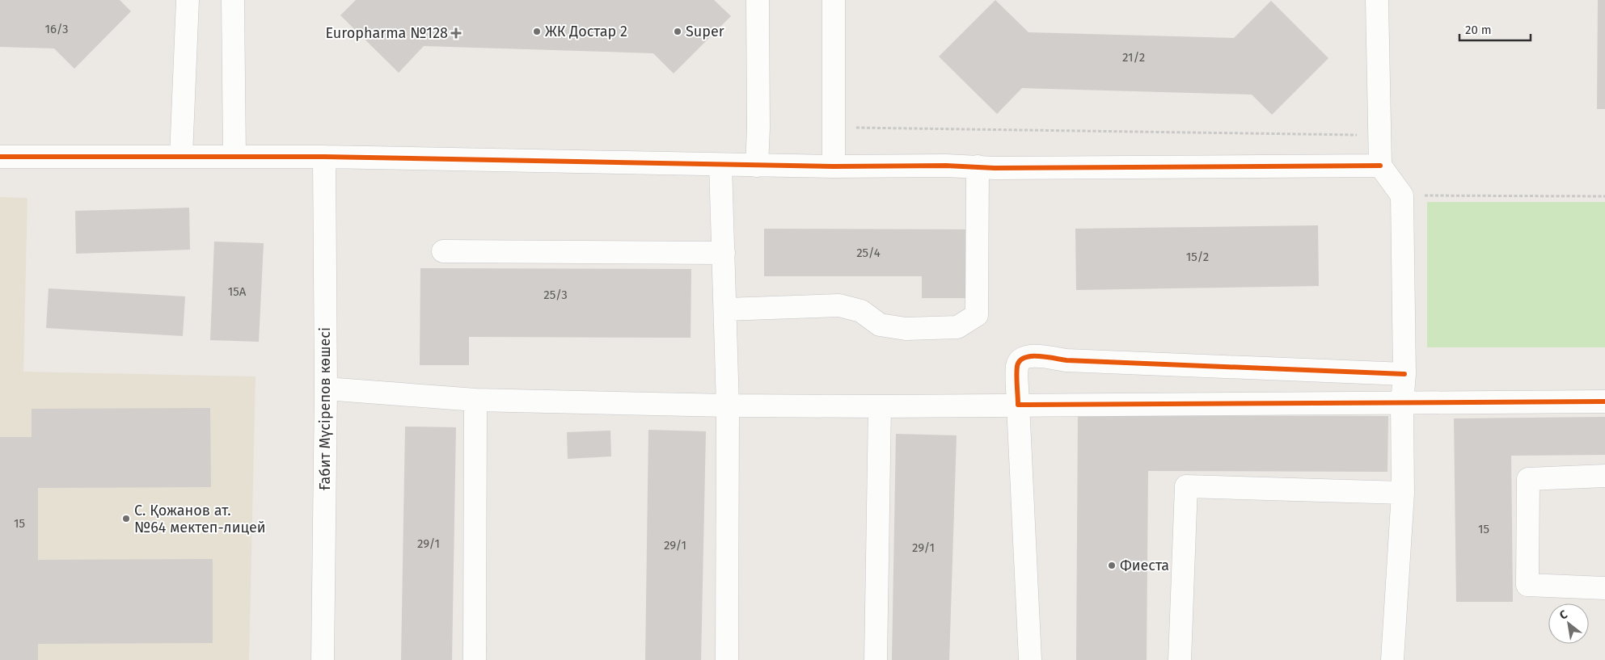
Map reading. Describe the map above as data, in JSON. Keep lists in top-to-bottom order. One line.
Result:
{"streets":{"street":["Ғабит Мүсірепов көшесі"]},"places":{"other":["ЖК Достар 2","Super","С. Қожанов ат. №64 мектеп-лицей","Фиеста"],"health":["Europharma №128"]},"house_numbers":["16/3","21/2","25/4","15/2","15А","25/3","15","15","29/1","29/1","29/1"],"scale_bar":"20 m","north":"top left"}
